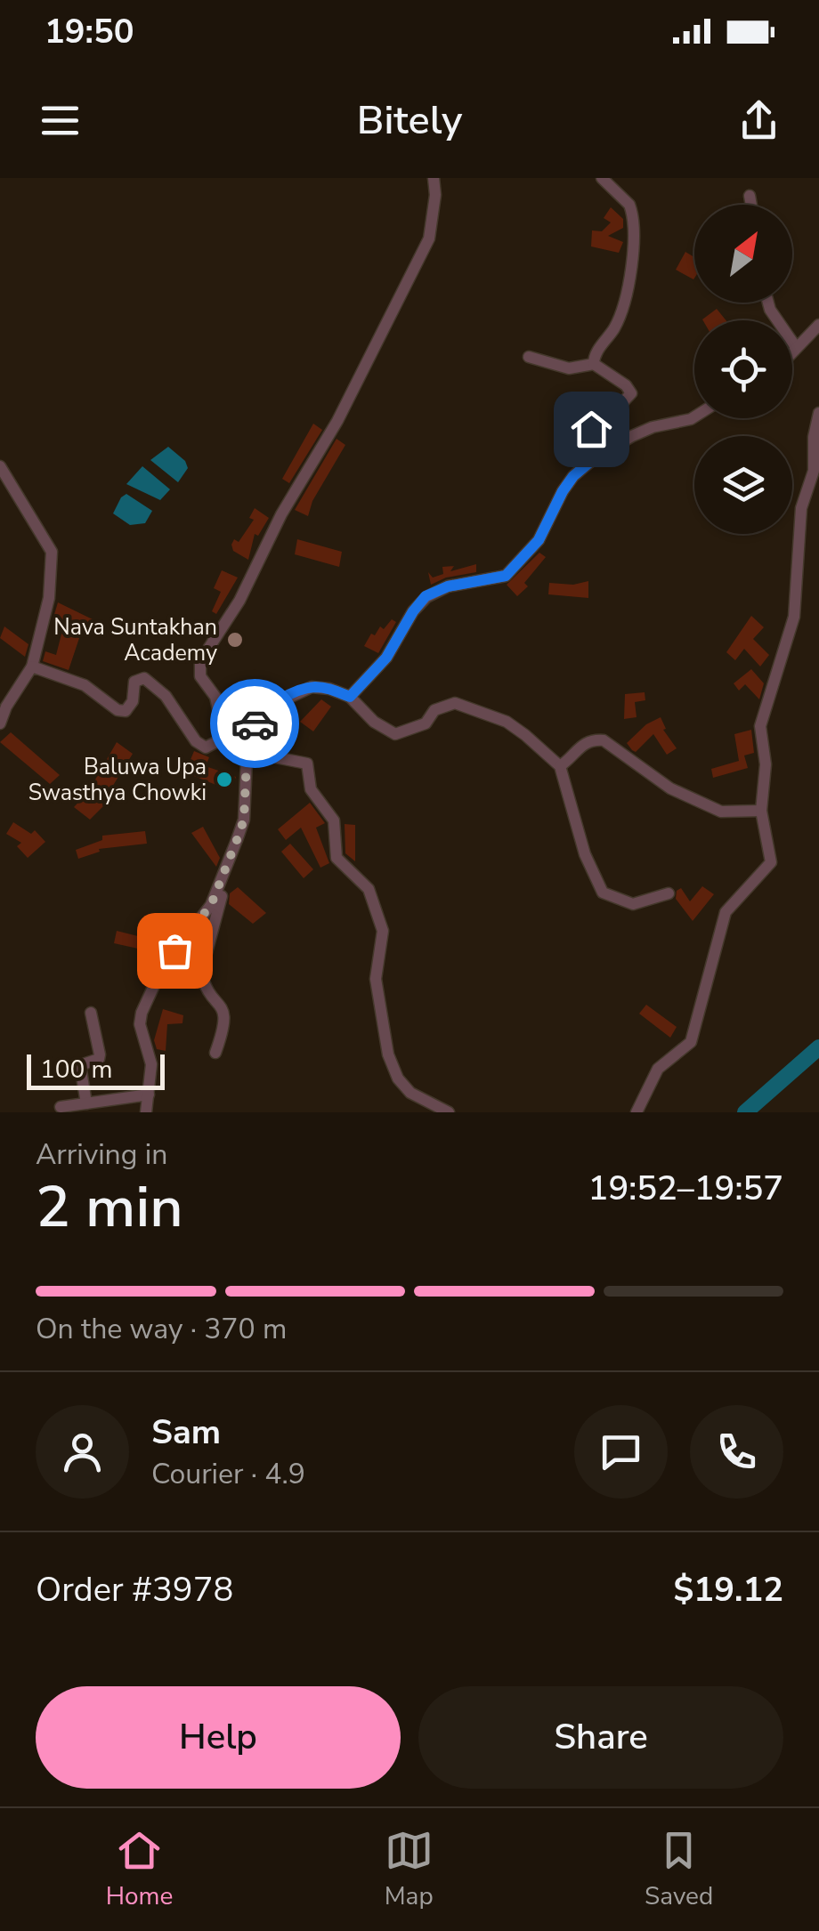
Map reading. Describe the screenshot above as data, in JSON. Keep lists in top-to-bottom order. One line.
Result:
{"places":["Nava Suntakhan Academy","Baluwa Upa Swasthya Chowki"],"scale_bar":"100 m","north":"top right","page":{"status":"19:50","header":"Bitely","scale":"100 m","heading":["2 min","Arriving in","19:52–19:57"],"panel":["Sam","Courier · 4.9","Order #3978","$19.12"],"bar":"On the way · 370 m","buttons":["Help","Share"],"tabs":["Home","Map","Saved"]}}
